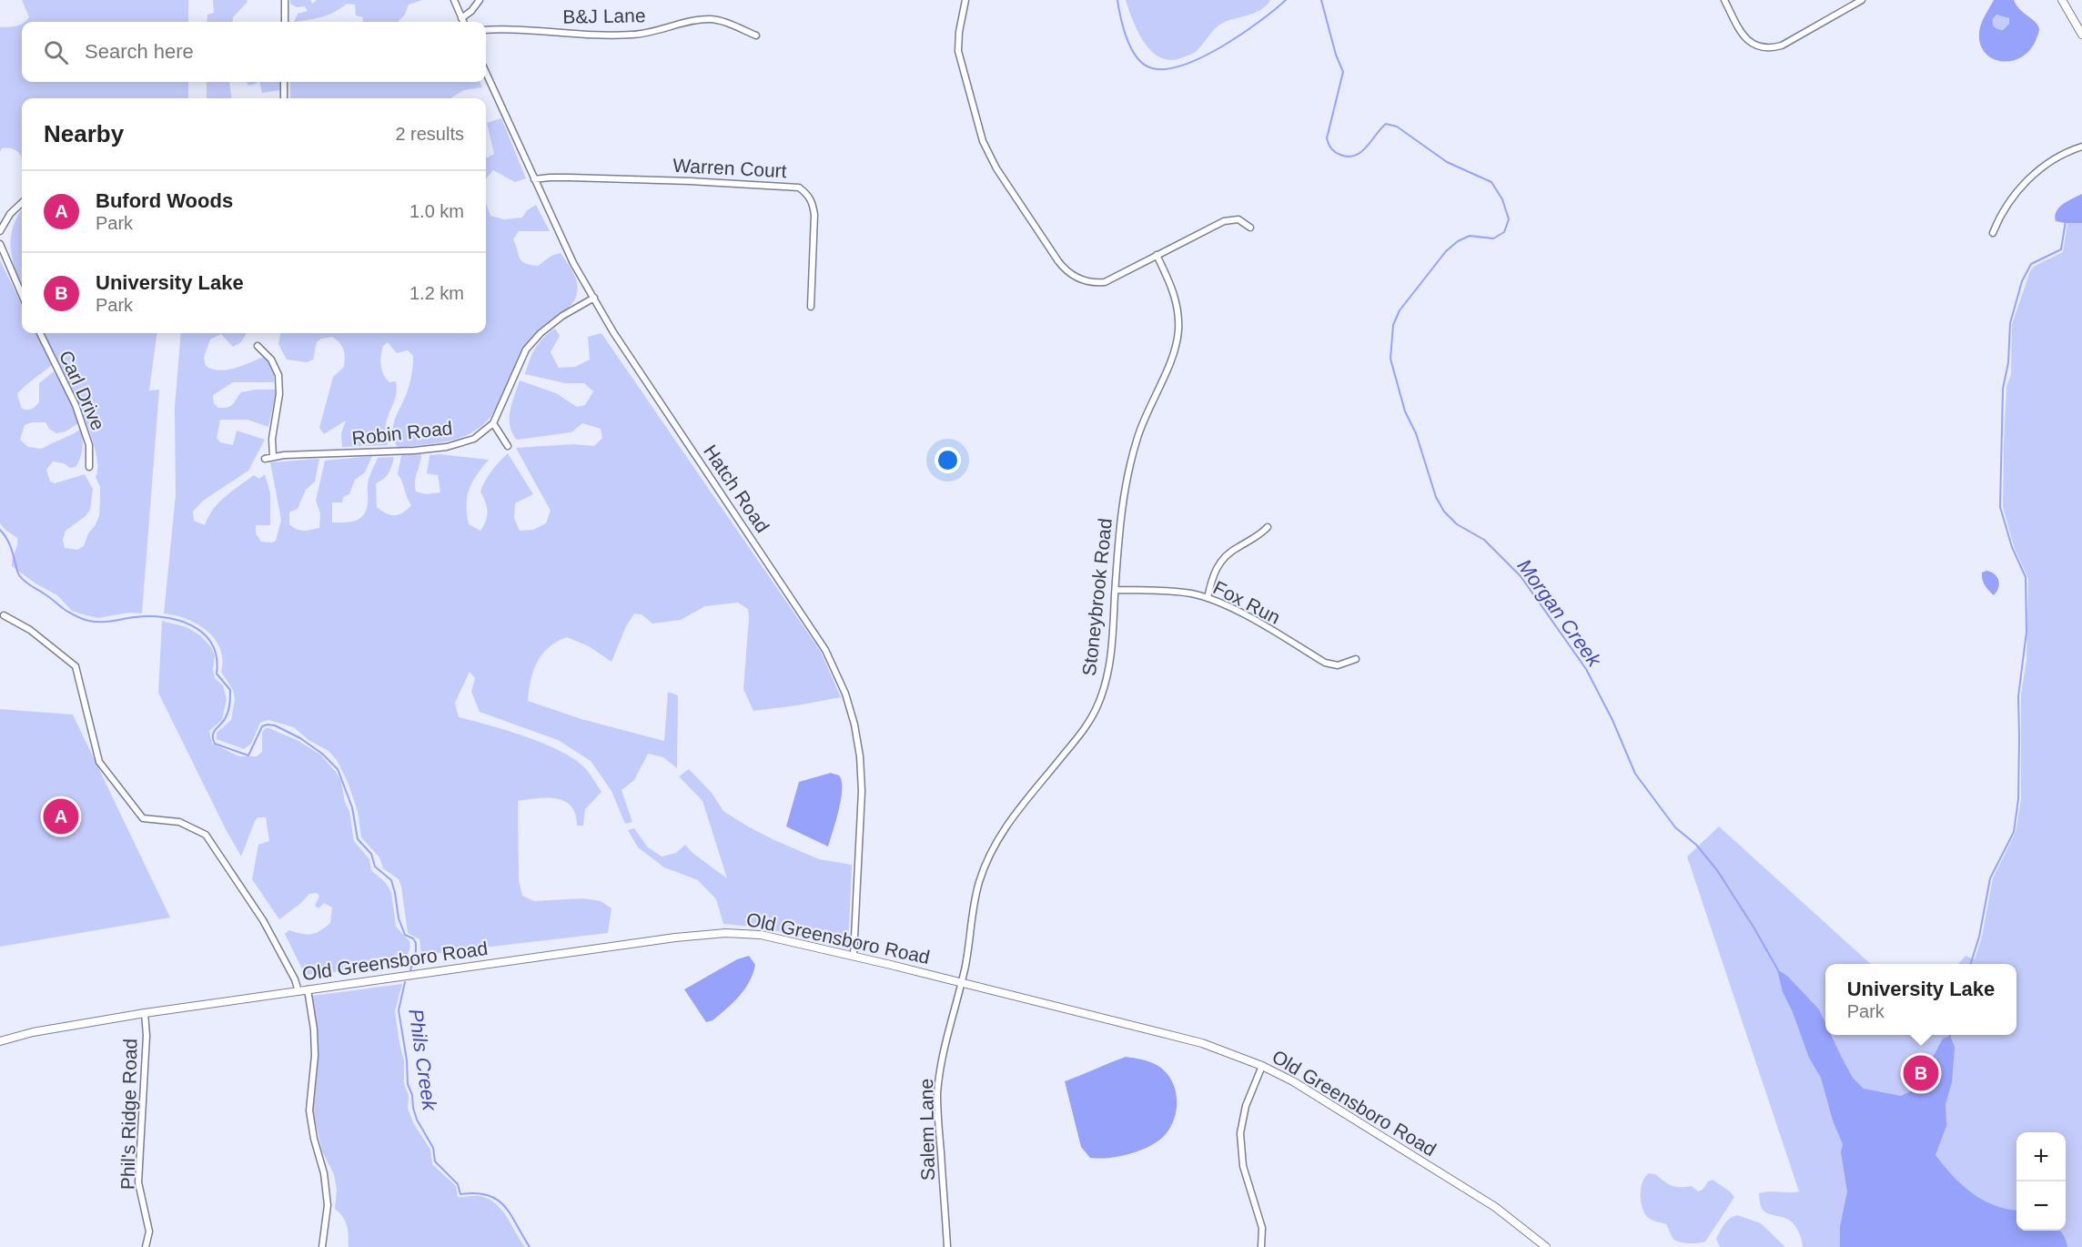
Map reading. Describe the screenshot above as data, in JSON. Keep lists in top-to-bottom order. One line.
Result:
{"streets":{"street":["B&J Lane","Warren Court","Carl Drive","Robin Road","Hatch Road","Stoneybrook Road","Fox Run","Old Greensboro Road","Phil's Ridge Road","Salem Lane"]},"crossings":[["Warren Court","Hatch Road"],["Robin Road","Hatch Road"],["Hatch Road","Old Greensboro Road"],["Stoneybrook Road","Fox Run"],["Stoneybrook Road","Old Greensboro Road"],["Stoneybrook Road","Salem Lane"],["Old Greensboro Road","Phil's Ridge Road"],["Old Greensboro Road","Salem Lane"]],"water":["Morgan Creek","Phils Creek"],"page":{"search":"Search here","heading":["Nearby","2 results"],"list":[{"mark":"A","name":"Buford Woods","note":"Park","value":"1.0 km"},{"mark":"B","name":"University Lake","note":"Park","value":"1.2 km"}],"pins":["A","B"],"popup":["University Lake","Park"],"map_buttons":["+","−"]}}
